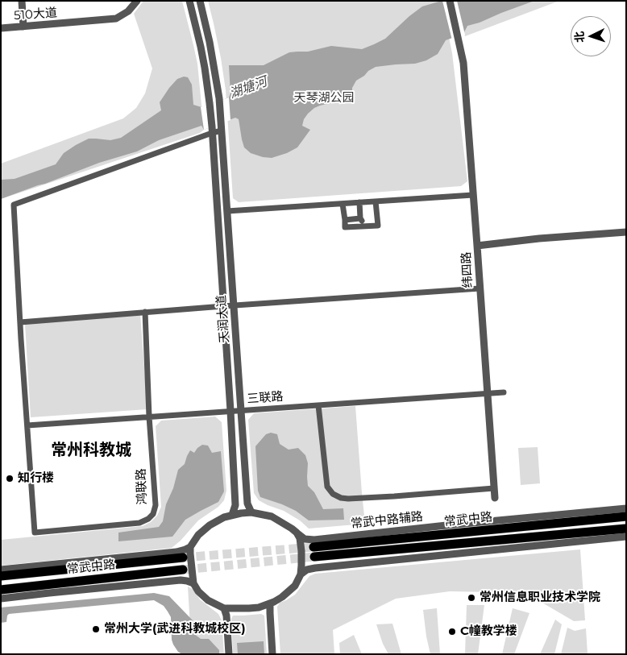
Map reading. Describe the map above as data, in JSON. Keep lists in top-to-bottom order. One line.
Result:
{"streets":{"main road":["常武中路"],"street":["510大道","纬四路","天润大道","三联路","鸿联路","常武中路辅路"]},"crossings":[["纬四路","三联路"],["天润大道","三联路"],["天润大道","常武中路辅路"],["三联路","鸿联路"]],"districts":["常州科教城"],"water":["湖塘河"],"parks":["天琴湖公园"],"places":["知行楼","常州信息职业技术学院","常州大学(武进科教城校区)","C幢教学楼"],"north":"left"}
